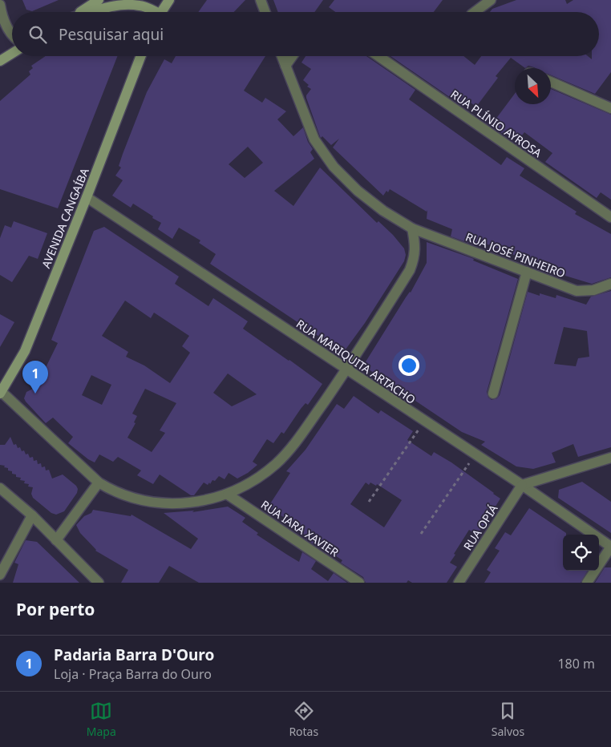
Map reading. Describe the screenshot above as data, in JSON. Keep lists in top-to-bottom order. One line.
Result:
{"streets":{"main road":["AVENIDA CANGAÍBA"],"street":["RUA PLÍNIO AYROSA","RUA JOSÉ PINHEIRO","RUA MARIQUITA ARTACHO","RUA OPIÁ","RUA IARA XAVIER"]},"crossings":[["AVENIDA CANGAÍBA","RUA MARIQUITA ARTACHO"],["RUA MARIQUITA ARTACHO","RUA OPIÁ"]],"north":"bottom right","page":{"search":"Pesquisar aqui","pins":"1","heading":"Por perto","list":[{"mark":"1","name":"Padaria Barra D'Ouro","note":"Loja · Praça Barra do Ouro","value":"180 m"}],"nav":["Mapa","Rotas","Salvos"]}}
